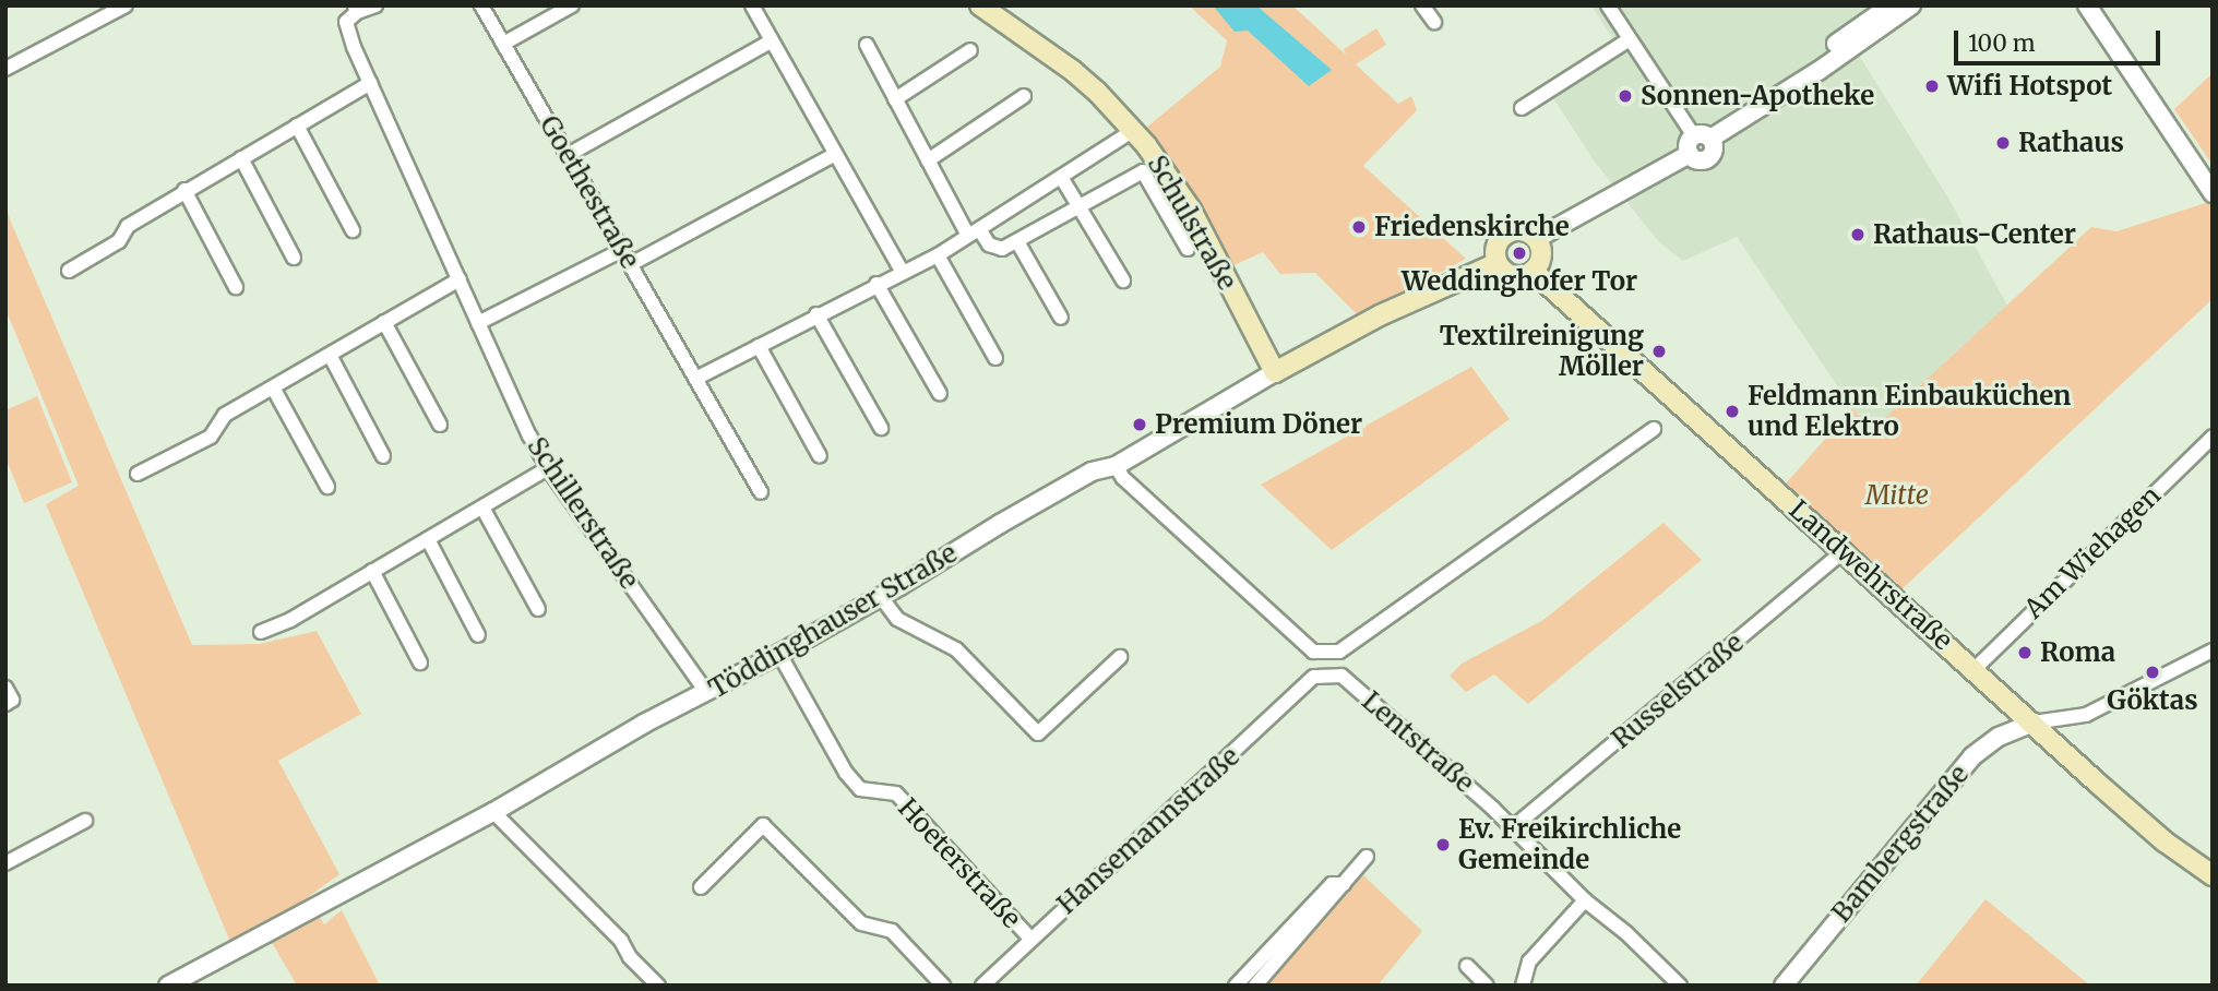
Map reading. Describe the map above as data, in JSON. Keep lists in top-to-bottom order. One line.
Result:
{"streets":{"main road":["Schulstraße","Landwehrstraße","Töddinghauser Straße"],"street":["Goethestraße","Schillerstraße","Am Wiehagen","Russelstraße","Lentstraße","Hansemannstraße","Bambergstraße","Hoeterstraße"]},"crossings":[["Schulstraße","Töddinghauser Straße"],["Schillerstraße","Töddinghauser Straße"],["Am Wiehagen","Landwehrstraße"],["Landwehrstraße","Töddinghauser Straße"],["Landwehrstraße","Russelstraße"],["Landwehrstraße","Bambergstraße"],["Töddinghauser Straße","Hoeterstraße"],["Russelstraße","Lentstraße"],["Lentstraße","Hansemannstraße"],["Hansemannstraße","Hoeterstraße"]],"parks":["Mitte"],"places":["Wifi Hotspot","Sonnen-Apotheke","Rathaus","Friedenskirche","Rathaus-Center","Weddinghofer Tor","Textilreinigung Möller","Feldmann Einbauküchen und Elektro","Premium Döner","Roma","Göktas","Ev. Freikirchliche Gemeinde"],"scale_bar":"100 m"}
